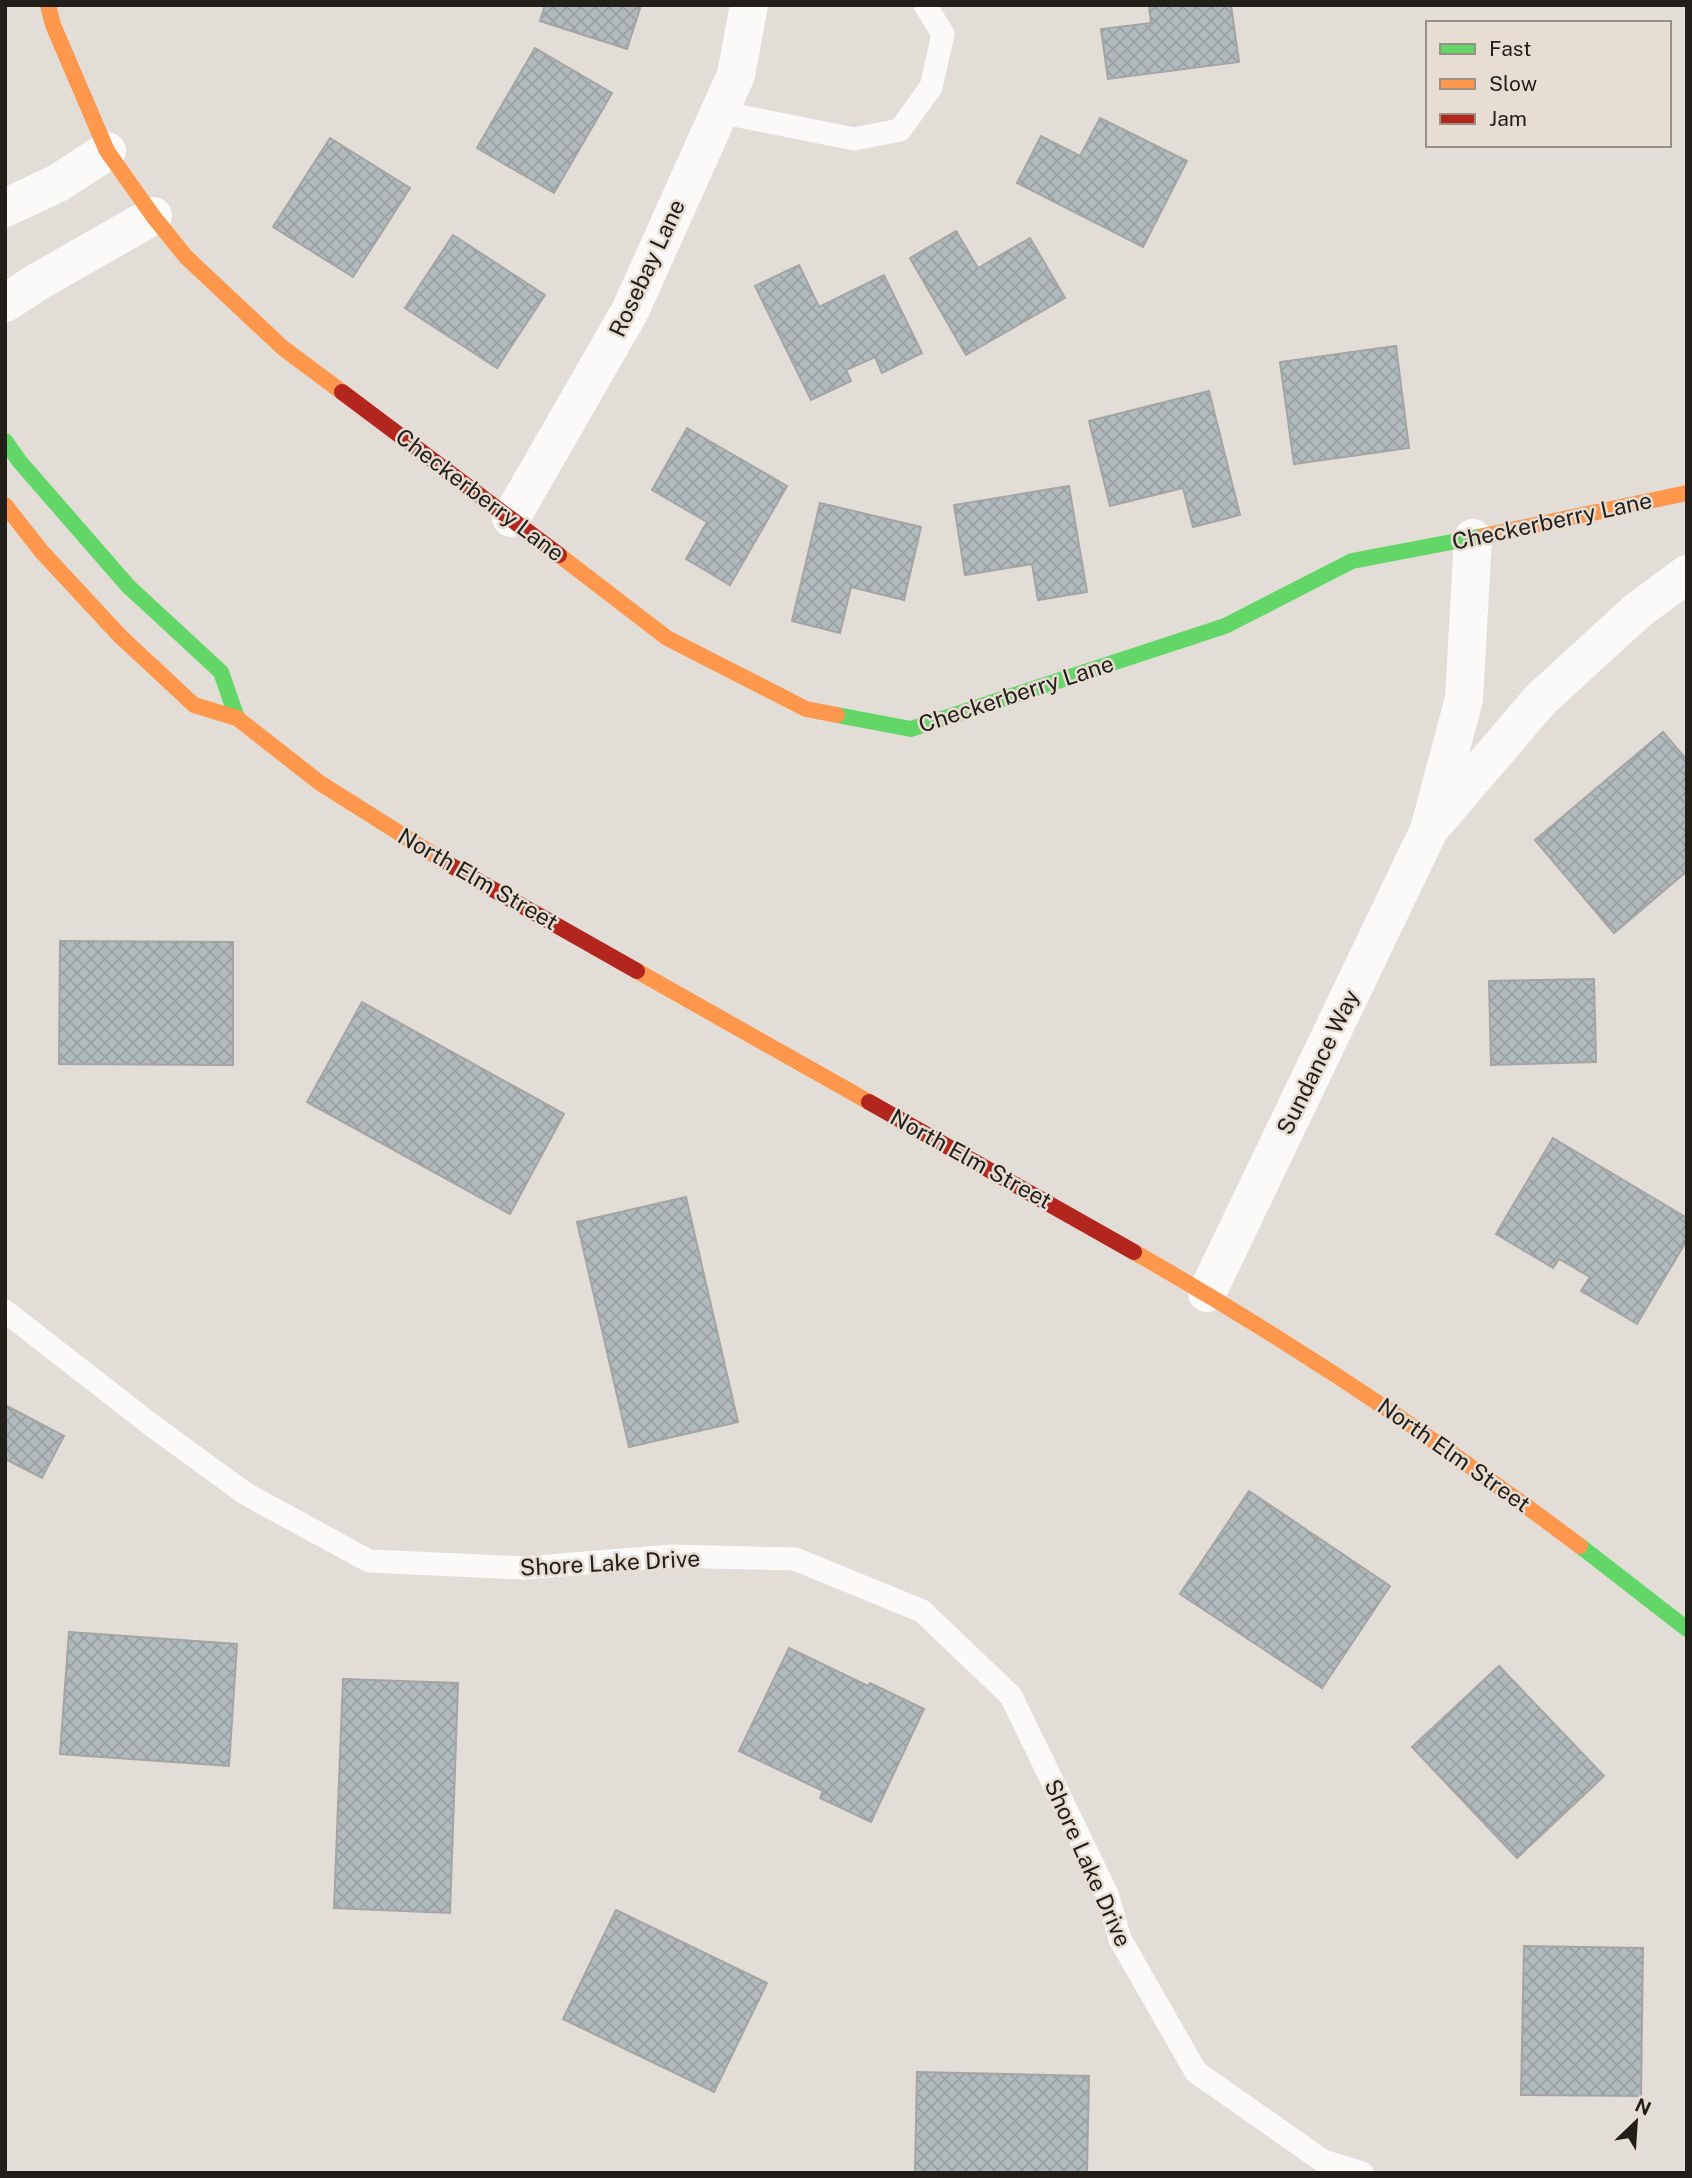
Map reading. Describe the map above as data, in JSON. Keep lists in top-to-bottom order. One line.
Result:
{"streets":{"main road":["Checkerberry Lane","North Elm Street"],"street":["Rosebay Lane","Sundance Way"],"lane":["Shore Lake Drive"]},"crossings":[["Rosebay Lane","Checkerberry Lane"],["Checkerberry Lane","Sundance Way"],["North Elm Street","Sundance Way"]],"legend":["Fast","Slow","Jam"],"north":"top right"}
